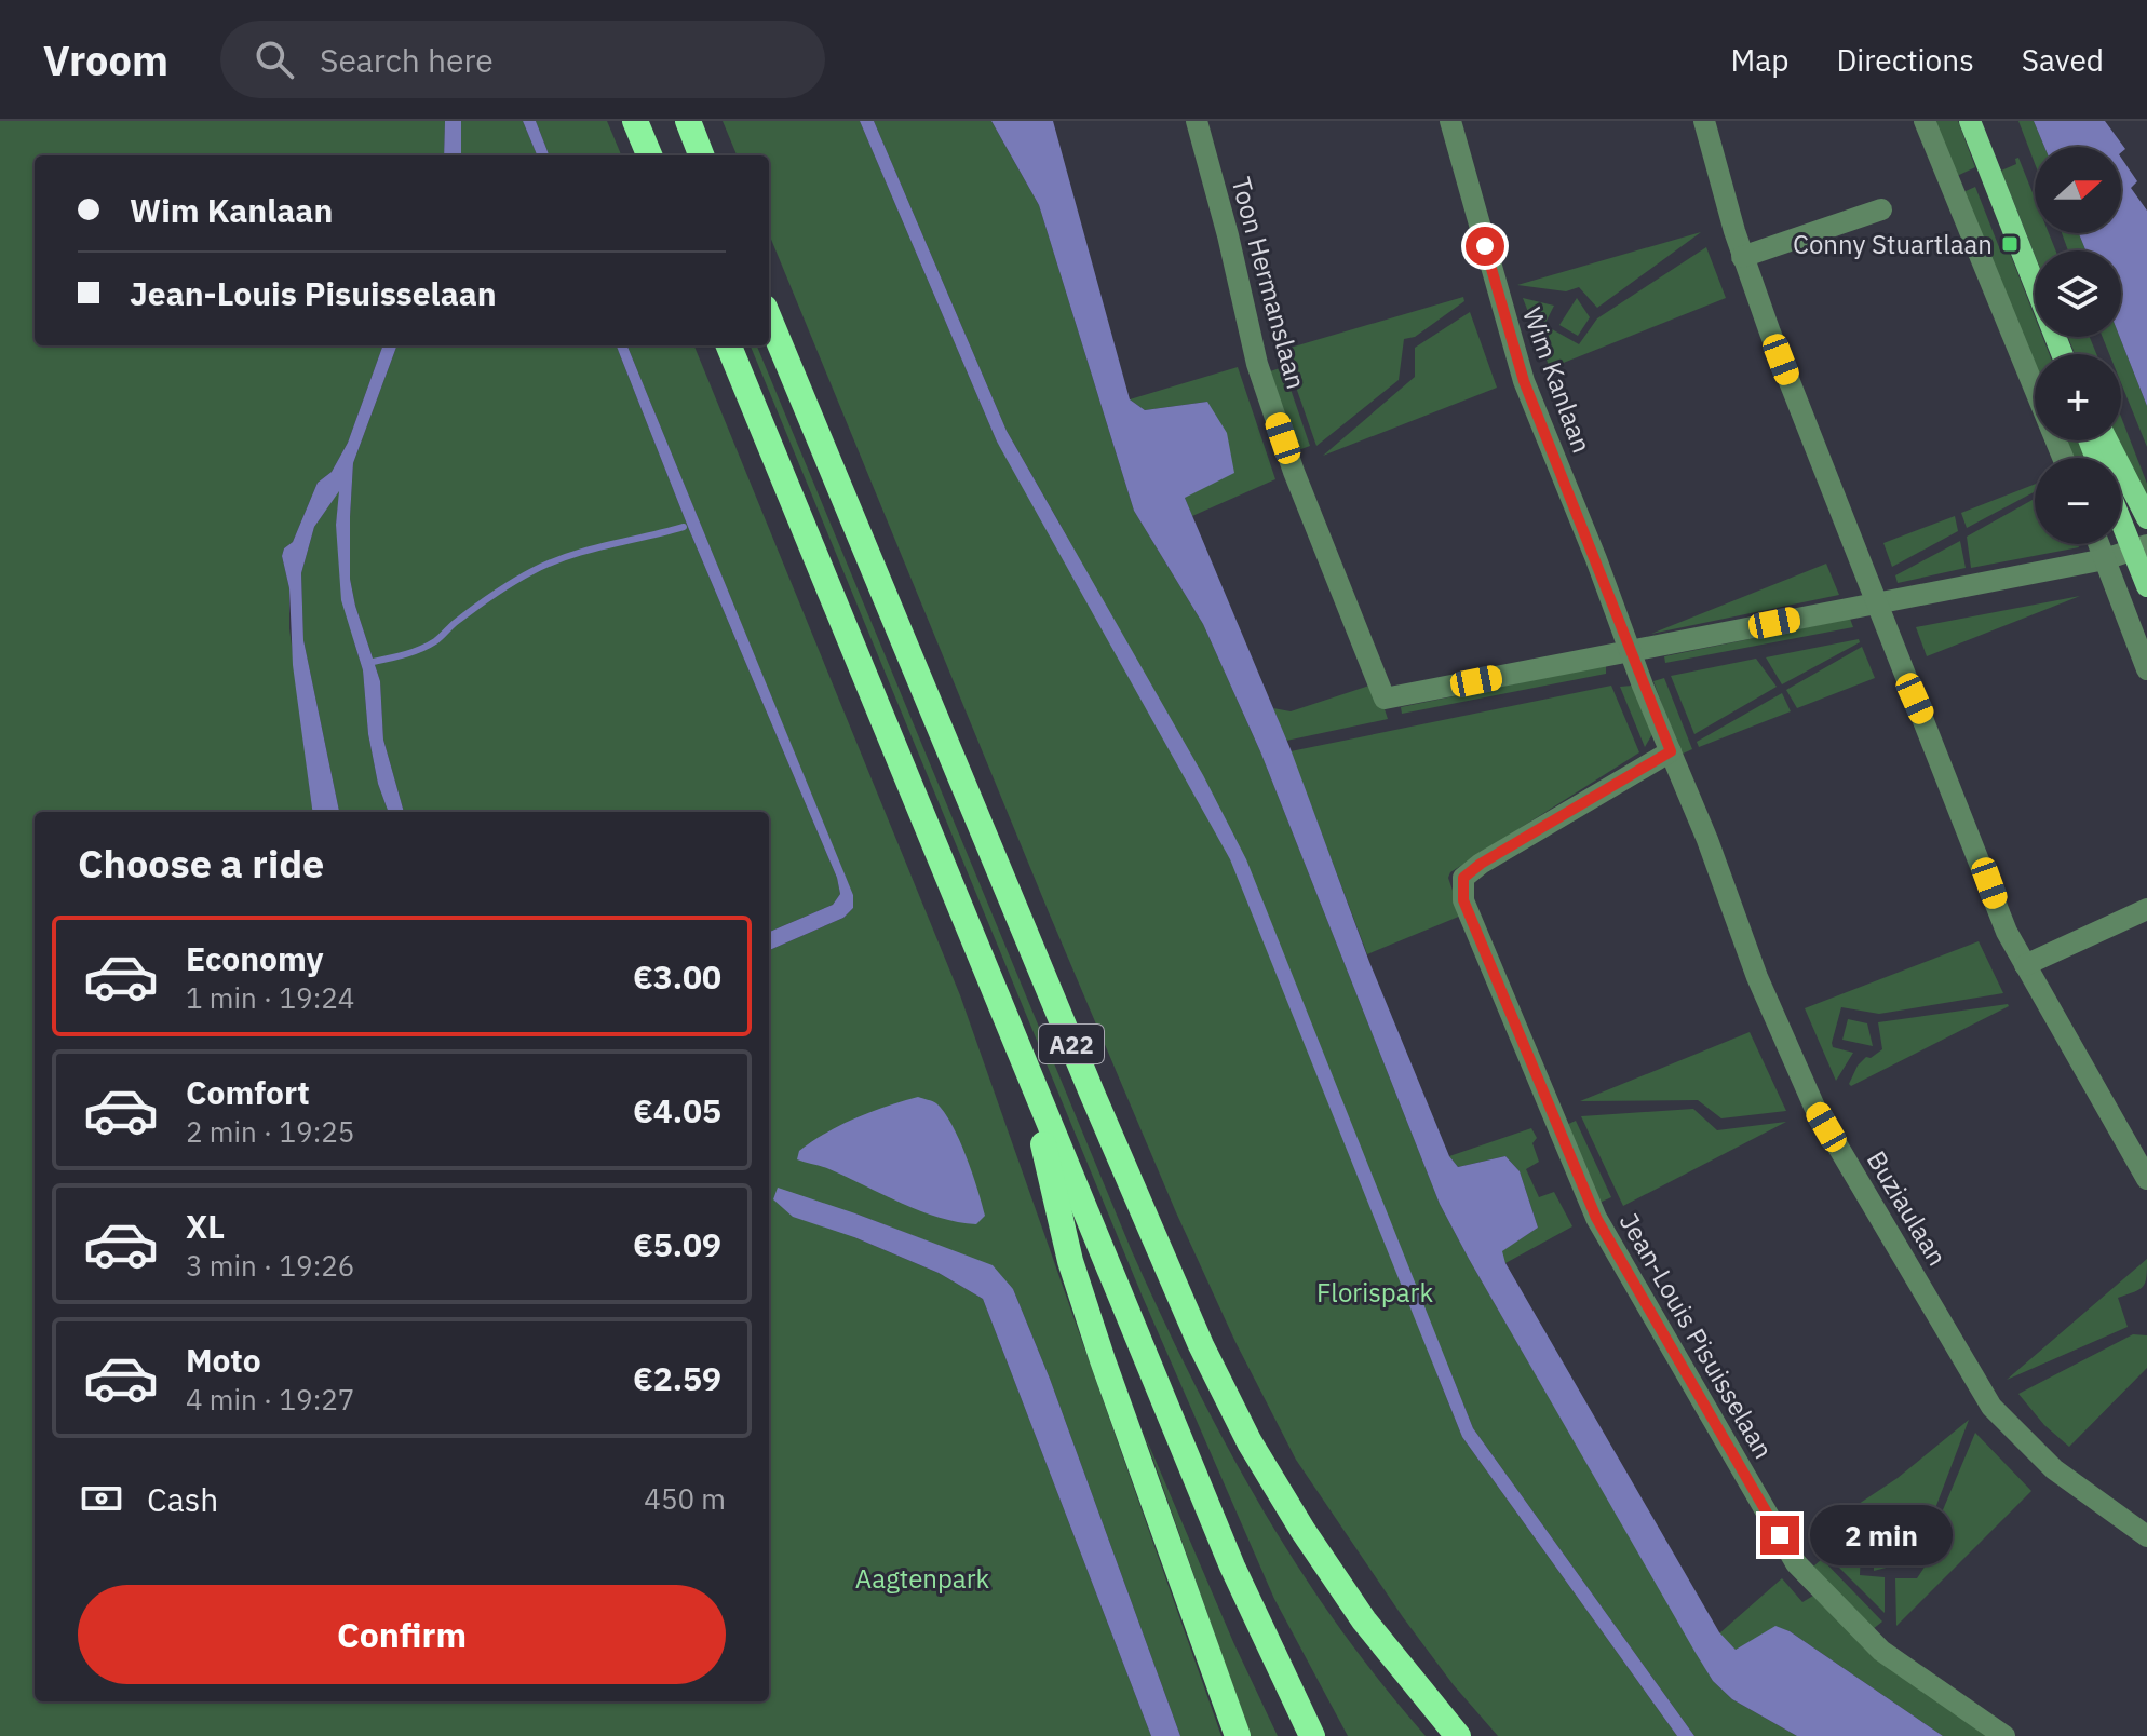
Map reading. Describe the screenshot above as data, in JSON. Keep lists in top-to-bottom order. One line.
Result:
{"streets":{"highway":["A22"],"street":["Toon Hermanslaan","Wim Kanlaan","Buziaulaan","Jean-Louis Pisuisselaan"]},"crossings":[["Toon Hermanslaan","Wim Kanlaan"],["Toon Hermanslaan","Buziaulaan"],["Wim Kanlaan","Buziaulaan"],["Buziaulaan","Jean-Louis Pisuisselaan"]],"parks":["Florispark","Aagtenpark"],"places":{"transit":["Conny Stuartlaan"]},"north":"right","page":{"header":"Vroom","search":"Search here","nav":["Map","Directions","Saved"],"map_buttons":["+","−"],"banner":["Wim Kanlaan","Jean-Louis Pisuisselaan"],"heading":"Choose a ride","list":[{"name":"Economy","note":"1 min · 19:24","value":"€3.00"},{"name":"Comfort","note":"2 min · 19:25","value":"€4.05"},{"name":"XL","note":"3 min · 19:26","value":"€5.09"},{"name":"Moto","note":"4 min · 19:27","value":"€2.59"}],"pay":["Cash","450 m"],"bubble":"2 min","buttons":"Confirm"}}
